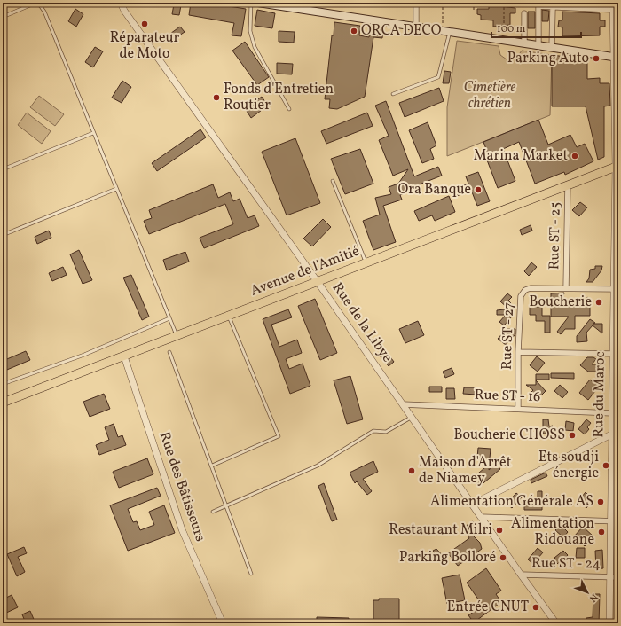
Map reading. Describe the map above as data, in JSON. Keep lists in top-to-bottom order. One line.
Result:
{"streets":{"main road":["Avenue de l'Amitié"],"street":["Rue ST - 25","Rue de la Libye","Rue ST - 27","Rue du Maroc","Rue ST - 16","Rue des Bâtisseurs","Rue ST - 24"]},"crossings":[["Rue ST - 25","Avenue de l'Amitié"],["Rue ST - 25","Rue ST - 27"],["Avenue de l'Amitié","Rue de la Libye"],["Avenue de l'Amitié","Rue du Maroc"],["Avenue de l'Amitié","Rue des Bâtisseurs"],["Rue de la Libye","Rue ST - 16"],["Rue de la Libye","Rue ST - 24"],["Rue ST - 27","Rue du Maroc"],["Rue ST - 27","Rue ST - 16"],["Rue du Maroc","Rue ST - 16"],["Rue du Maroc","Rue ST - 24"]],"parks":["Cimetière chrétien"],"places":["Réparateur de Moto","ORCA DECO","Parking Auto","Fonds d'Entretien Routier","Marina Market","Ora Banque","Boucherie","Boucherie CHOSS","Ets soudji énergie","Maison d'Arrêt de Niamey","Alimentation Générale AS","Restaurant Milri","Alimentation Ridouane","Parking Bolloré","Entrée CNUT"],"scale_bar":"100 m","north":"bottom right"}
